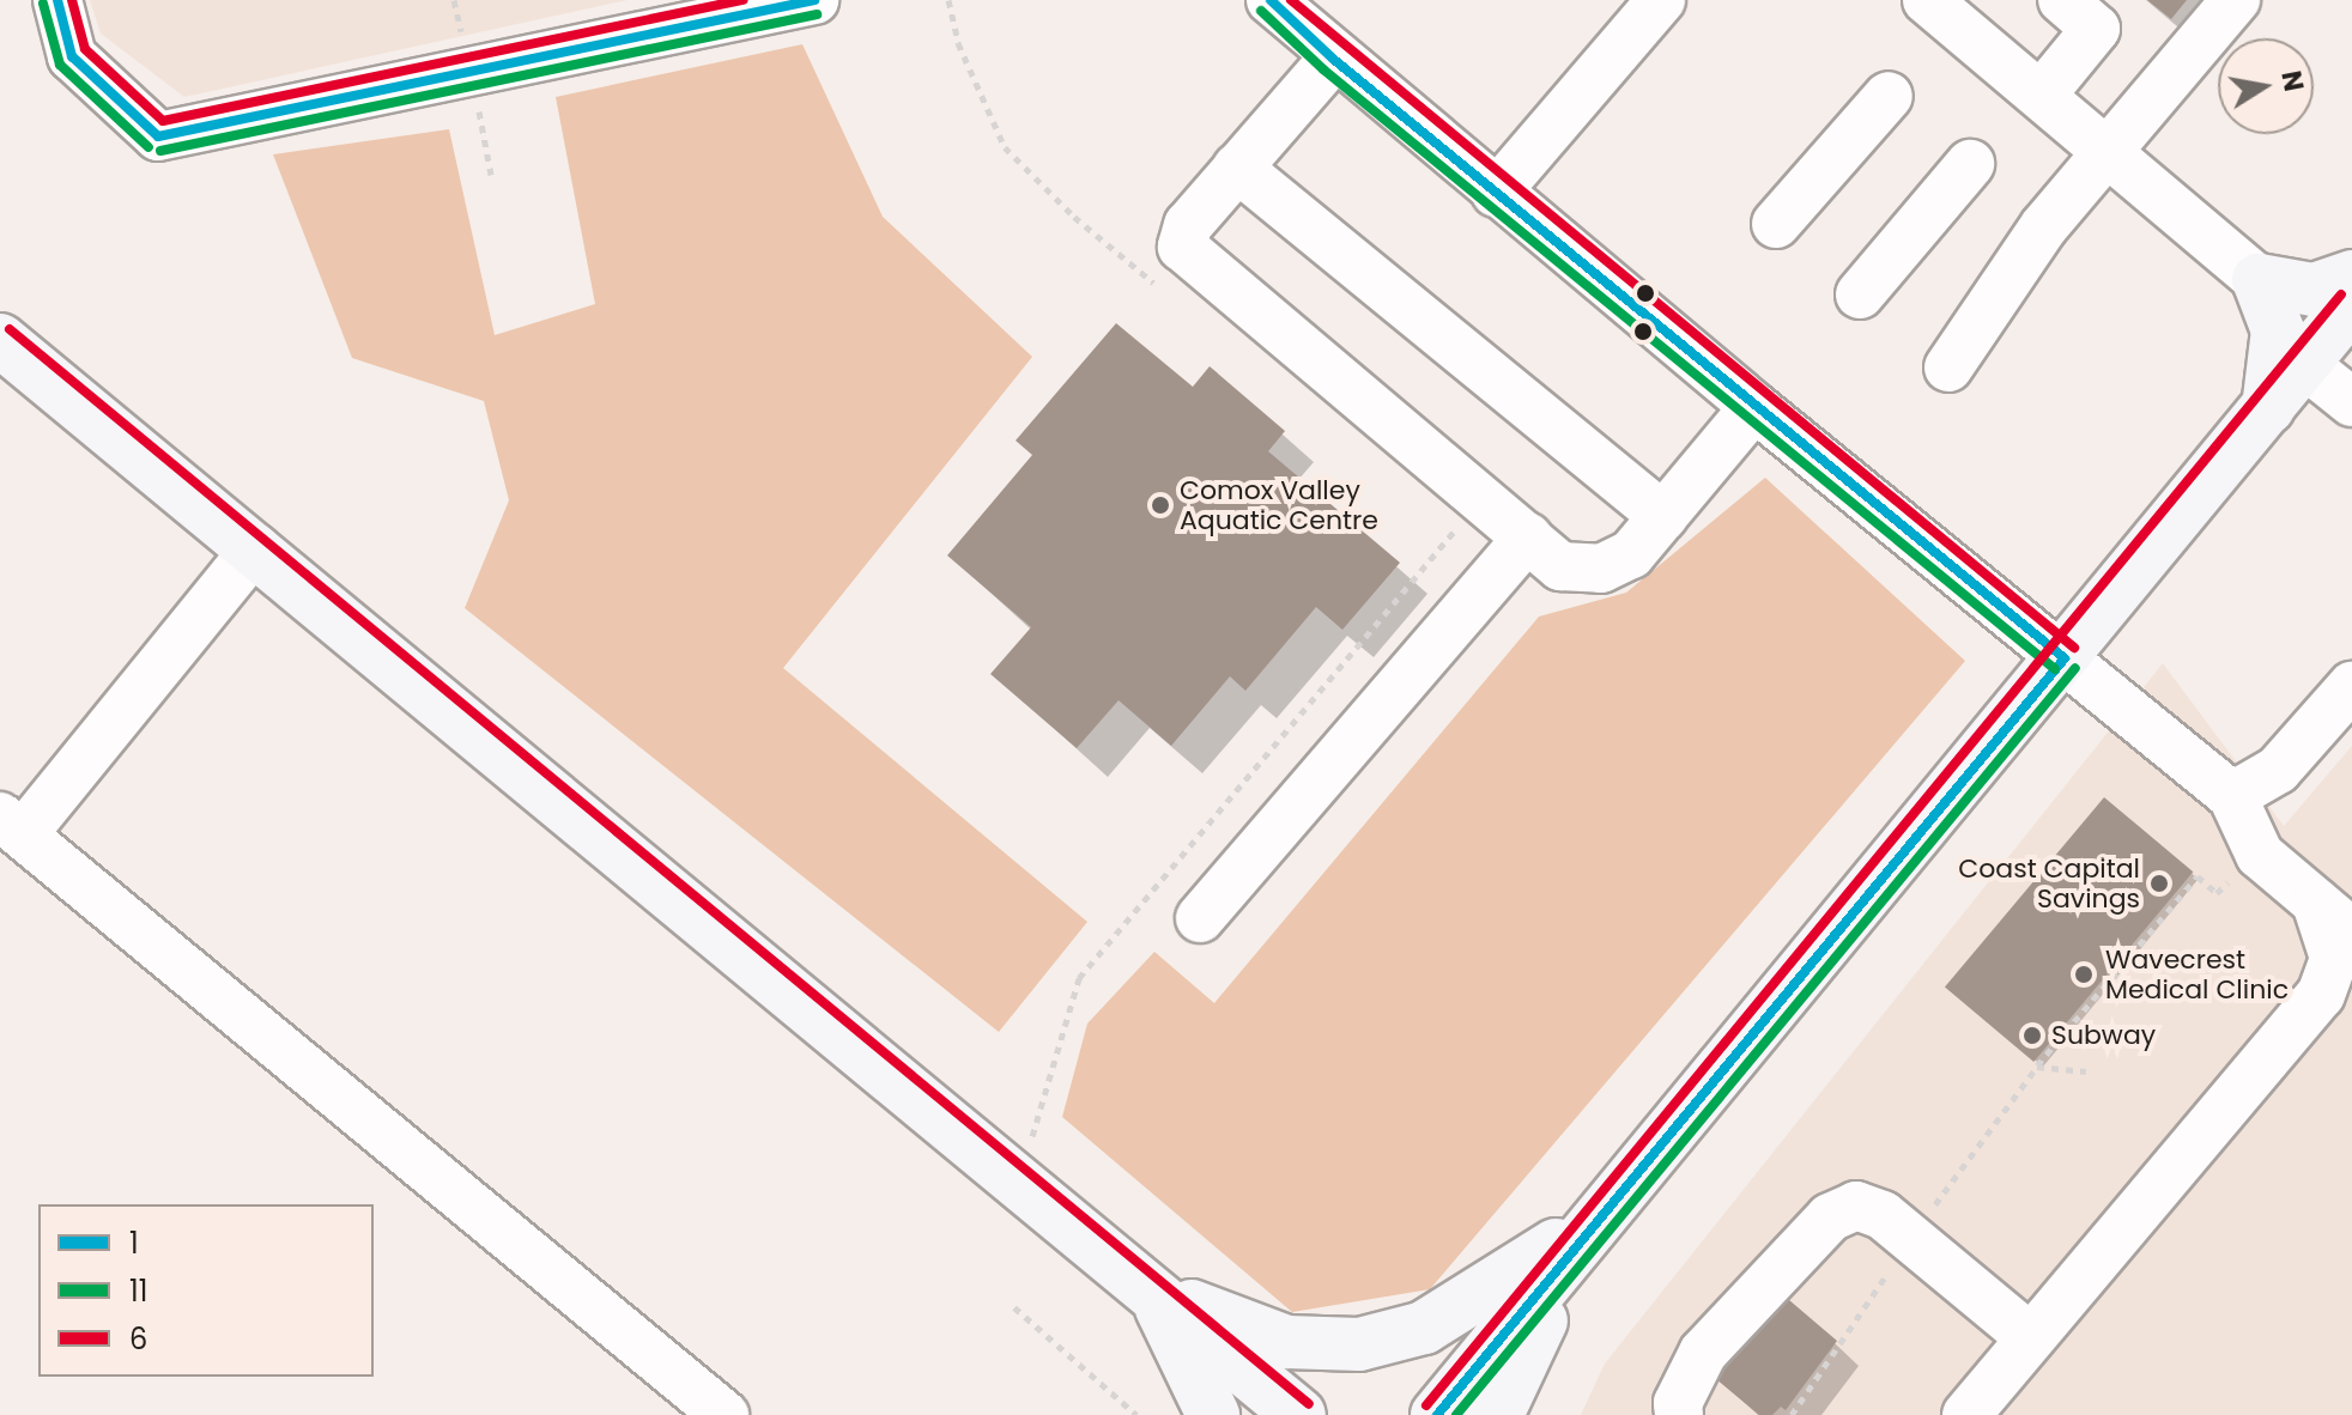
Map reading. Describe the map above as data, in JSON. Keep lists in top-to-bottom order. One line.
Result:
{"places":["Comox Valley Aquatic Centre","Coast Capital Savings","Wavecrest Medical Clinic","Subway"],"lines":["transit line 1","transit line 6","transit line 11"],"legend":["1","11","6"],"north":"right"}
